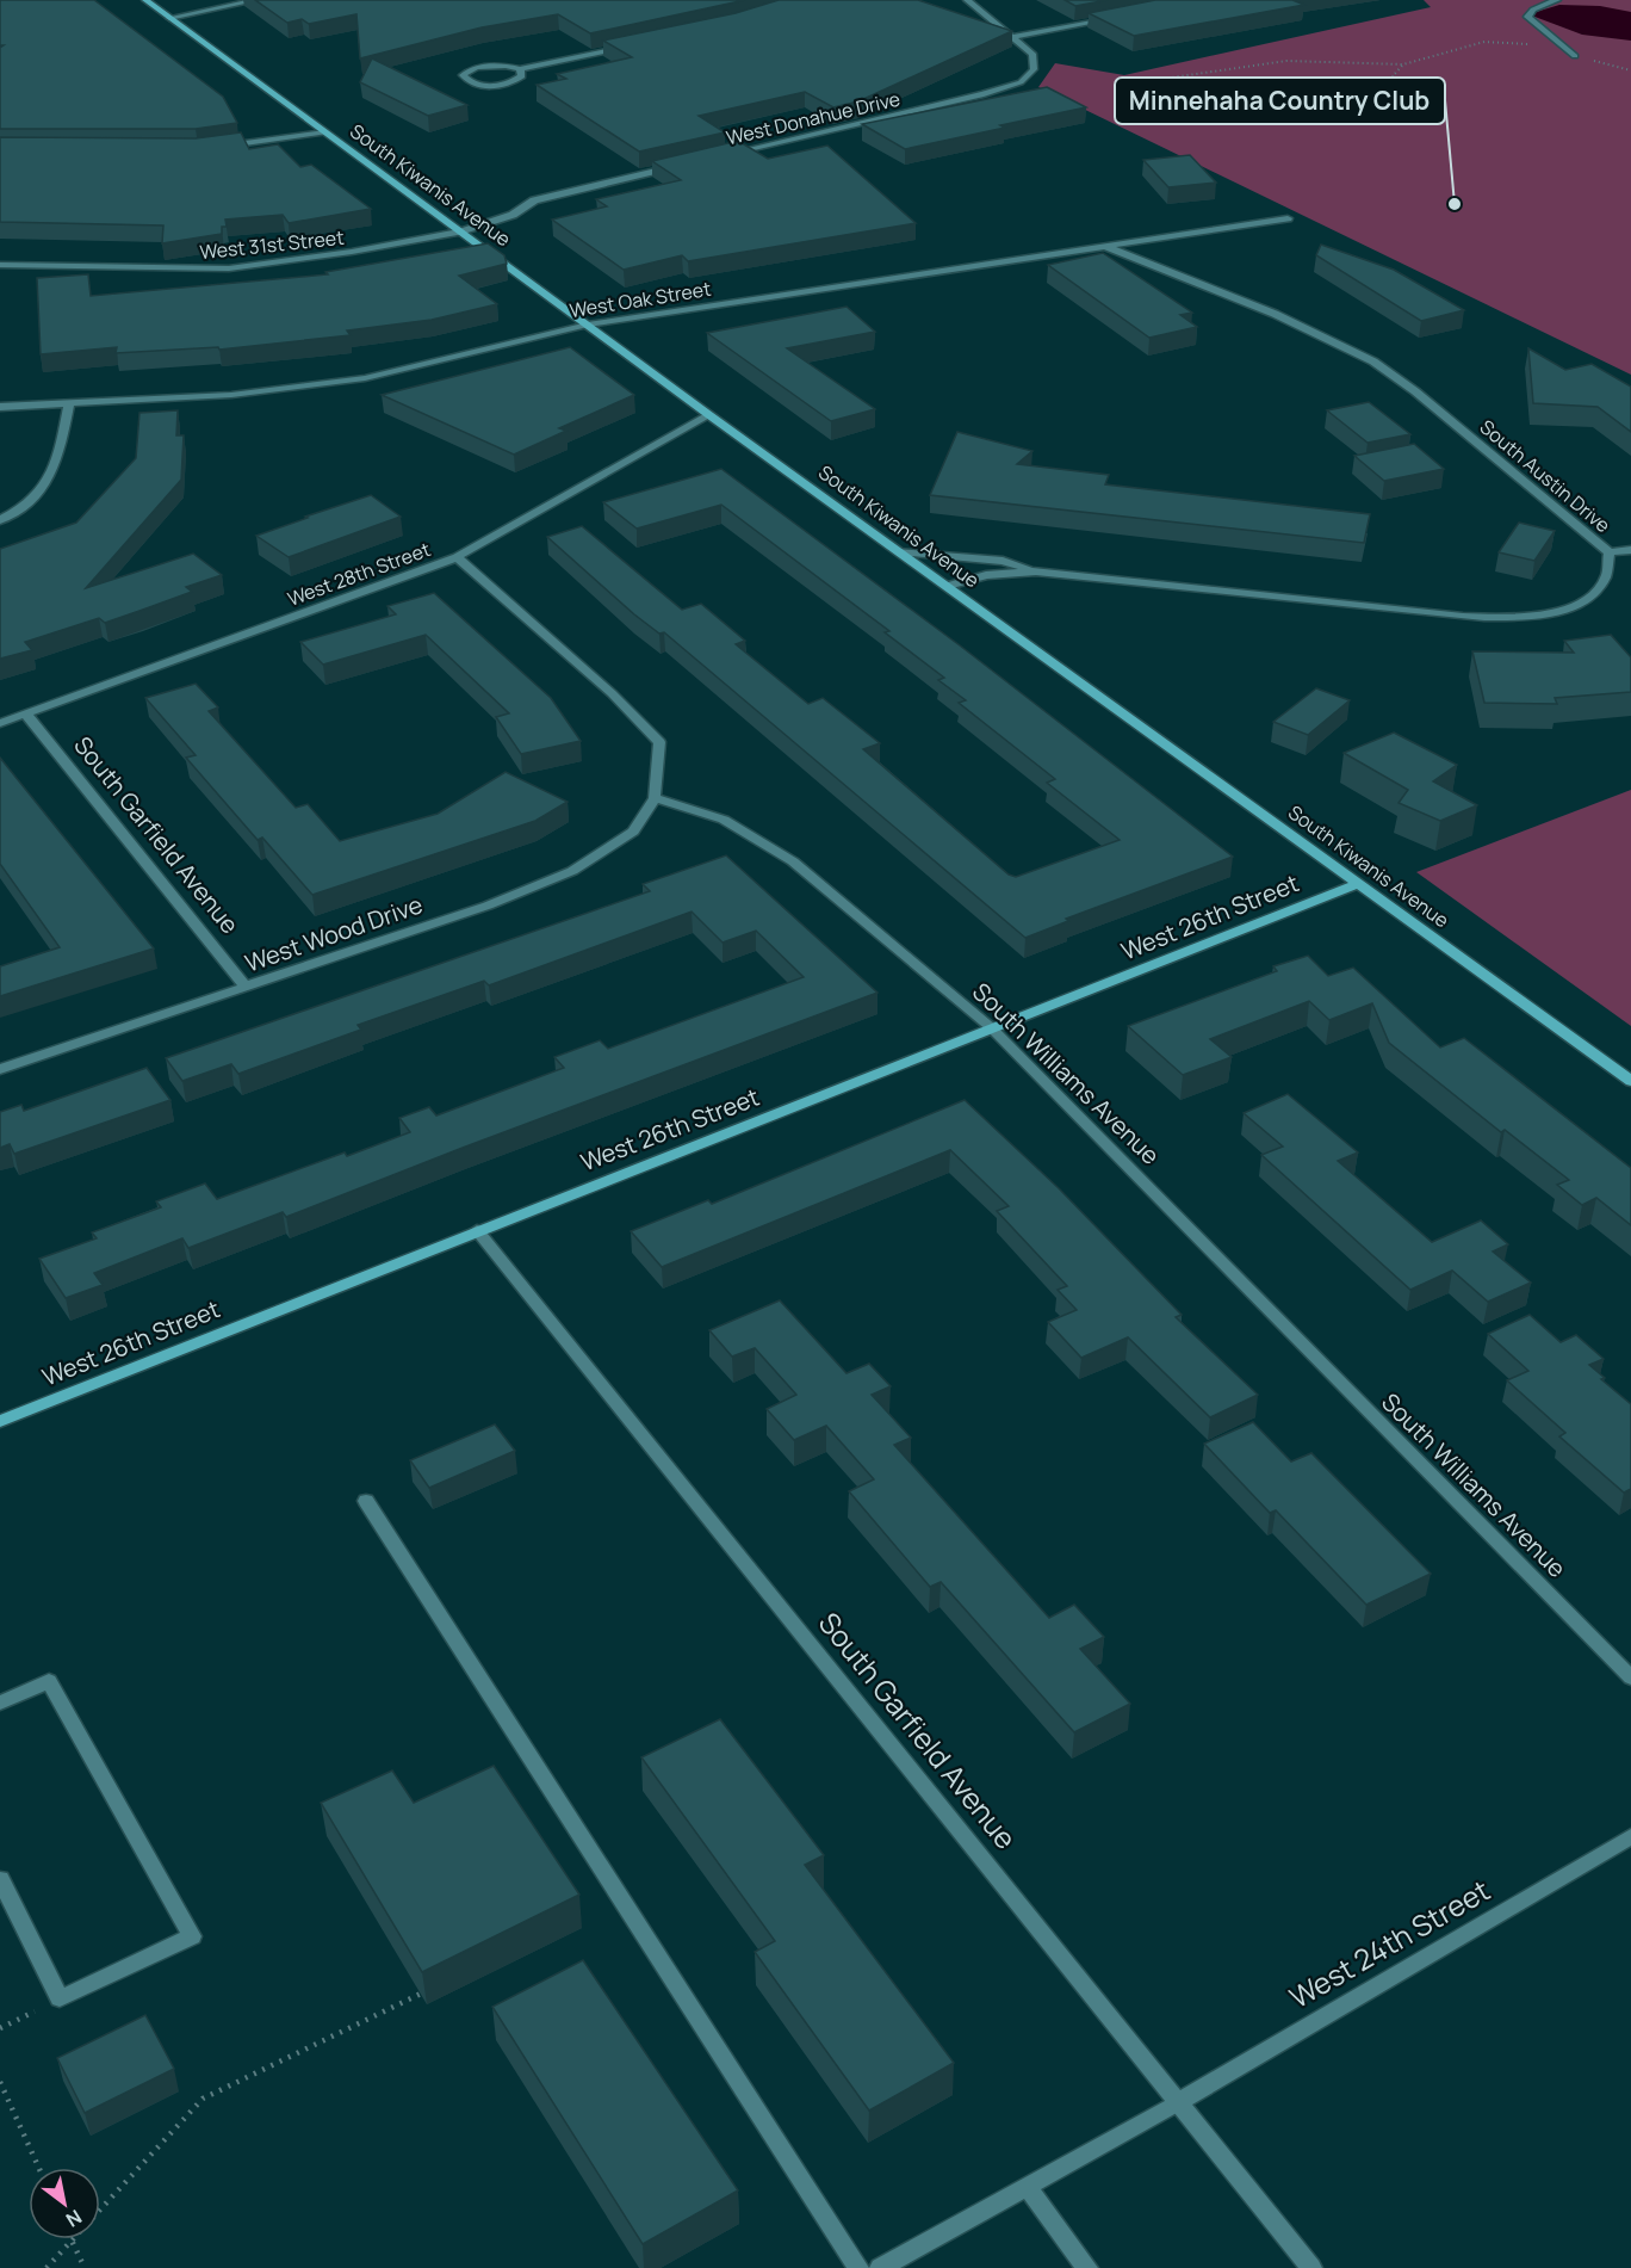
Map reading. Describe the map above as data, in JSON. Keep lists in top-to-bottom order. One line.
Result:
{"streets":{"main road":["South Kiwanis Avenue","West 26th Street"],"street":["West Donahue Drive","West 31st Street","West Oak Street","South Austin Drive","West 28th Street","South Garfield Avenue","West Wood Drive","South Williams Avenue","West 24th Street"]},"crossings":[["South Kiwanis Avenue","West 31st Street"],["South Kiwanis Avenue","West Oak Street"],["South Kiwanis Avenue","South Austin Drive"],["South Kiwanis Avenue","West 28th Street"],["South Kiwanis Avenue","West 26th Street"],["West Oak Street","South Austin Drive"],["West 28th Street","South Garfield Avenue"],["South Garfield Avenue","West 26th Street"],["South Garfield Avenue","West Wood Drive"],["South Garfield Avenue","West 24th Street"],["West 26th Street","South Williams Avenue"],["West Wood Drive","South Williams Avenue"]],"places":["Minnehaha Country Club"],"north":"bottom right"}
